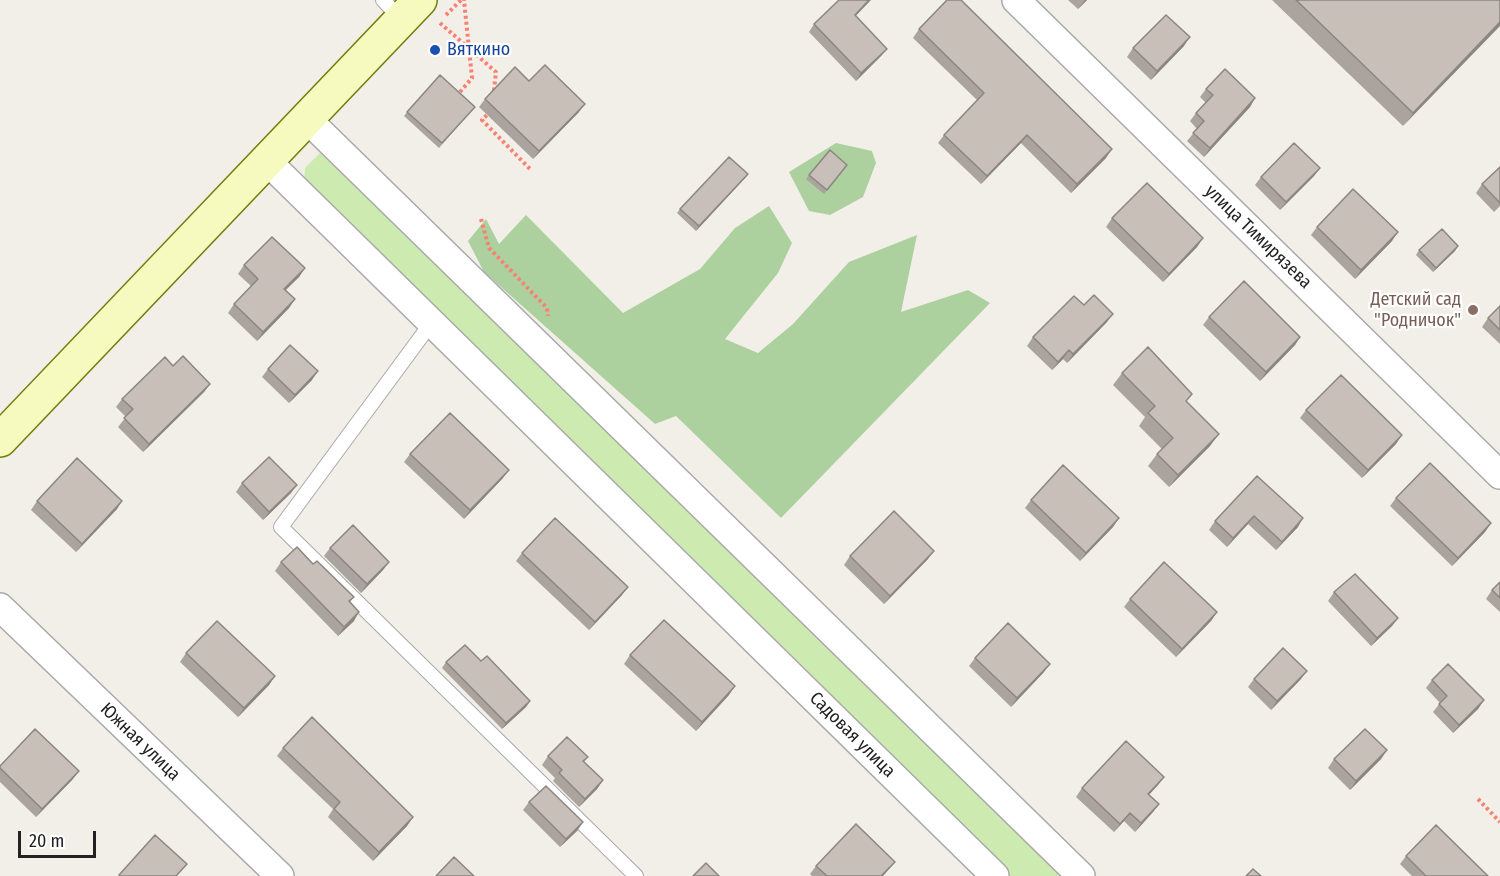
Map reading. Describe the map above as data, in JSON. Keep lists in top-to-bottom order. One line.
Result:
{"streets":{"street":["улица Тимирязева","Садовая улица","Южная улица"]},"places":["Вяткино","Детский сад \"Родничок\""],"scale_bar":"20 m"}
